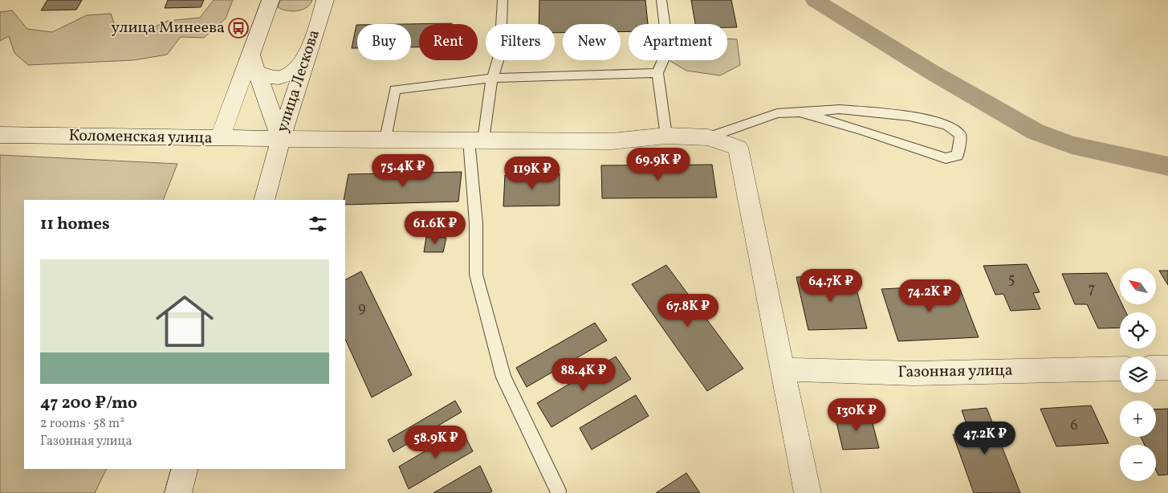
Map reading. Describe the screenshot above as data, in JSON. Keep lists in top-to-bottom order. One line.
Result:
{"streets":{"street":["улица Лескова","Коломенская улица","Газонная улица"]},"crossings":[["улица Лескова","Коломенская улица"],["Коломенская улица","Газонная улица"]],"places":{"bus stop":["улица Минеева"]},"house_numbers":["5","7","9","6"],"north":"top left","page":{"chip":["Buy","Rent","Filters","New","Apartment"],"price":["69.9K ₽","75.4K ₽","119K ₽","61.6K ₽","64.7K ₽","74.2K ₽","67.8K ₽","88.4K ₽","130K ₽","47.2K ₽","58.9K ₽"],"heading":"11 homes","list":[{"name":"47 200 ₽/mo","note":"2 rooms · 58 m² · Газонная улица"}],"map_buttons":["+","−"]}}
